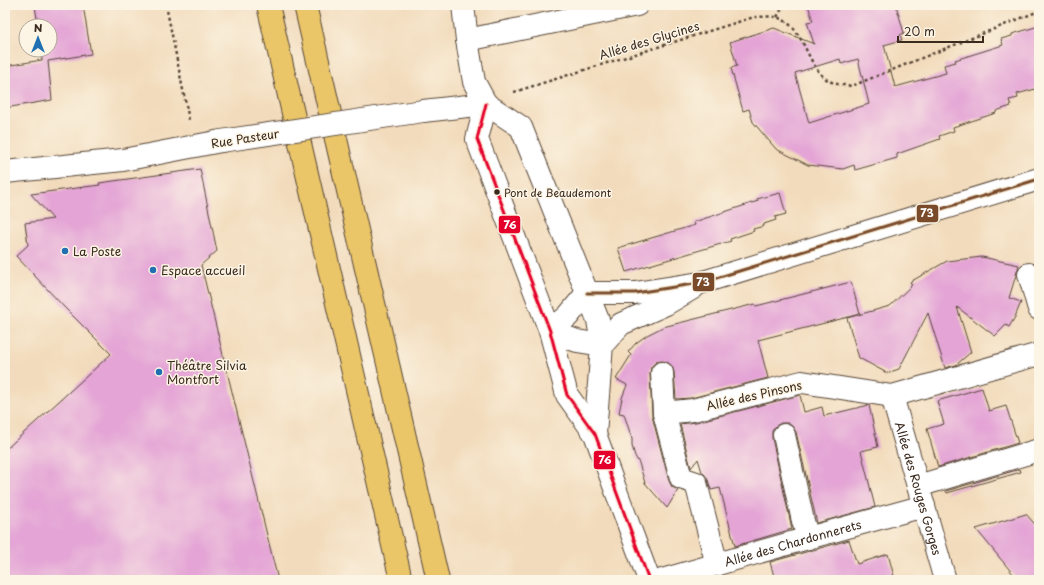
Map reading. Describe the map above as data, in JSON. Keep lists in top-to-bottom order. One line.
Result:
{"streets":{"street":["Rue Pasteur","Allée des Pinsons","Allée des Rouges Gorges","Allée des Chardonnerets"],"path":["Allée des Glycines"]},"crossings":[["Allée des Glycines","Rue Pasteur"],["Allée des Pinsons","Allée des Rouges Gorges"],["Allée des Rouges Gorges","Allée des Chardonnerets"]],"places":["Pont de Beaudemont","La Poste","Espace accueil","Théâtre Silvia Montfort"],"lines":["transit line 76","transit line 73"],"scale_bar":"20 m","north":"top"}
